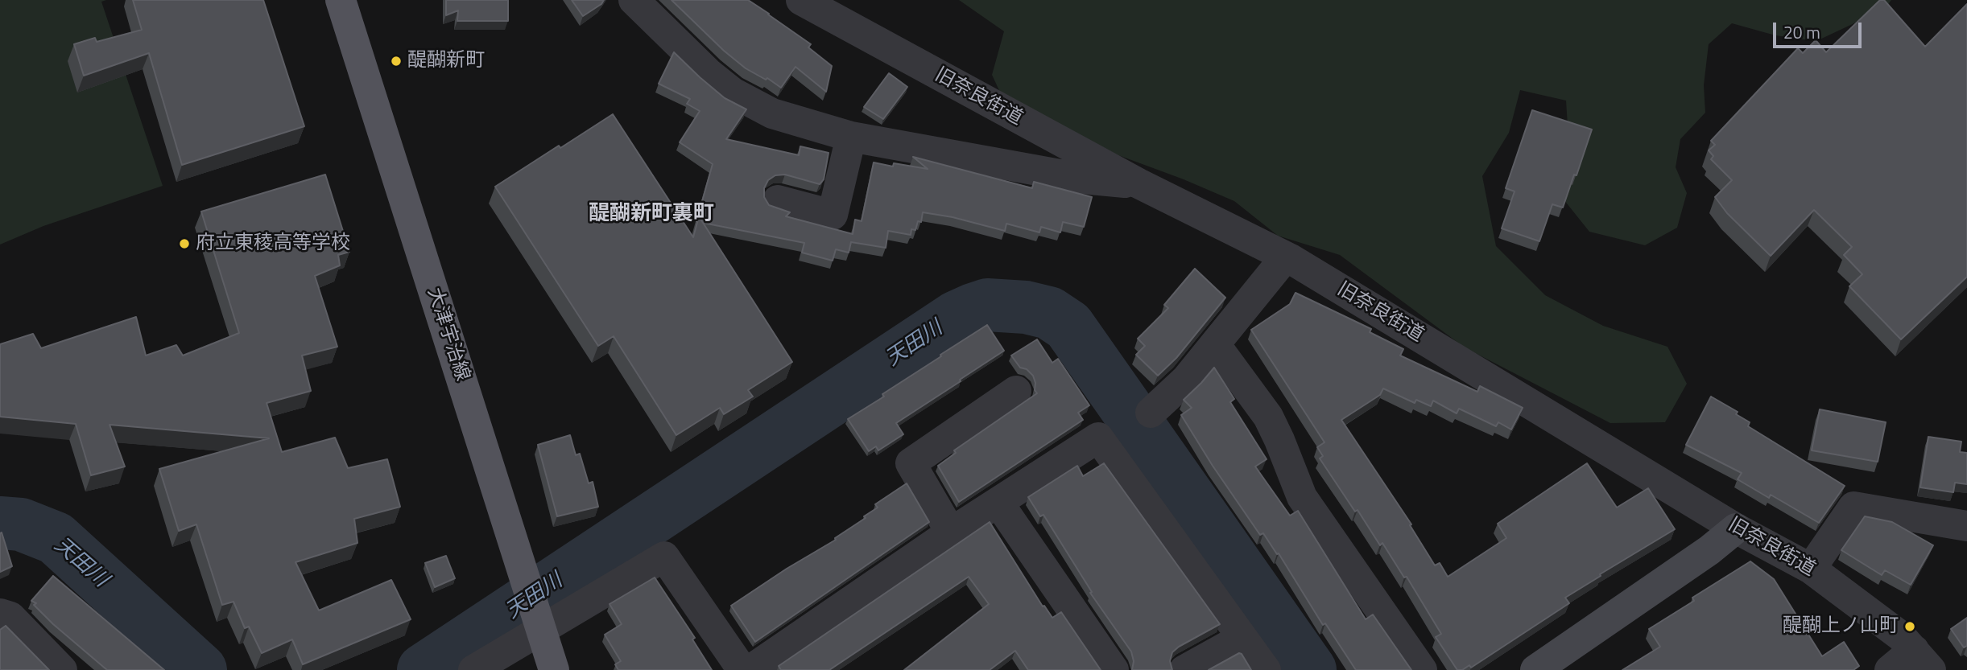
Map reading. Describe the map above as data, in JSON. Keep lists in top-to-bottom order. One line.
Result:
{"streets":{"main road":["大津宇治線"],"street":["旧奈良街道"]},"districts":["醍醐新町裏町"],"water":["天田川"],"places":["醍醐新町","府立東稜高等学校","醍醐上ノ山町"],"scale_bar":"20 m"}
